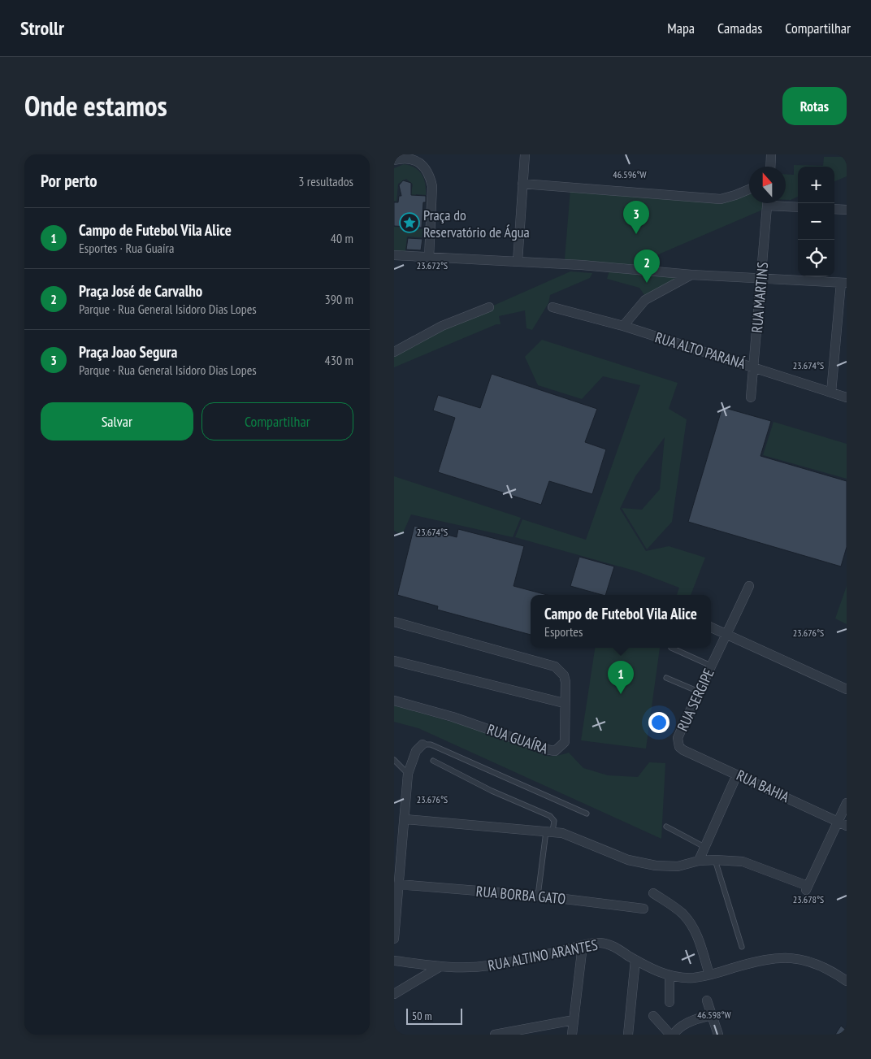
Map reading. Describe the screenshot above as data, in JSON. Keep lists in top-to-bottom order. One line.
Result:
{"streets":{"street":["RUA MARTINS","RUA ALTO PARANÁ","RUA SERGIPE","RUA GUAÍRA","RUA BAHIA","RUA BORBA GATO","RUA ALTINO ARANTES"]},"crossings":[["RUA MARTINS","RUA ALTO PARANÁ"],["RUA SERGIPE","RUA BAHIA"]],"places":{"place":["Praça do Reservatório de Água"]},"scale_bar":"50 m","north":"top","page":{"header":"Strollr","nav":["Mapa","Camadas","Compartilhar"],"title":"Onde estamos","buttons":["Rotas",["Salvar","Compartilhar"]],"heading":["Por perto","3 resultados"],"map_buttons":["+","−"],"pins":["3","2","1"],"list":[{"mark":"1","name":"Campo de Futebol Vila Alice","note":"Esportes · Rua Guaíra","value":"40 m"},{"mark":"2","name":"Praça José de Carvalho","note":"Parque · Rua General Isidoro Dias Lopes","value":"390 m"},{"mark":"3","name":"Praça Joao Segura","note":"Parque · Rua General Isidoro Dias Lopes","value":"430 m"}],"popup":["Campo de Futebol Vila Alice","Esportes"],"scale":"50 m"},"coordinates":["46.596°W","23.672°S","23.674°S","23.676°S","23.678°S","46.598°W"]}
